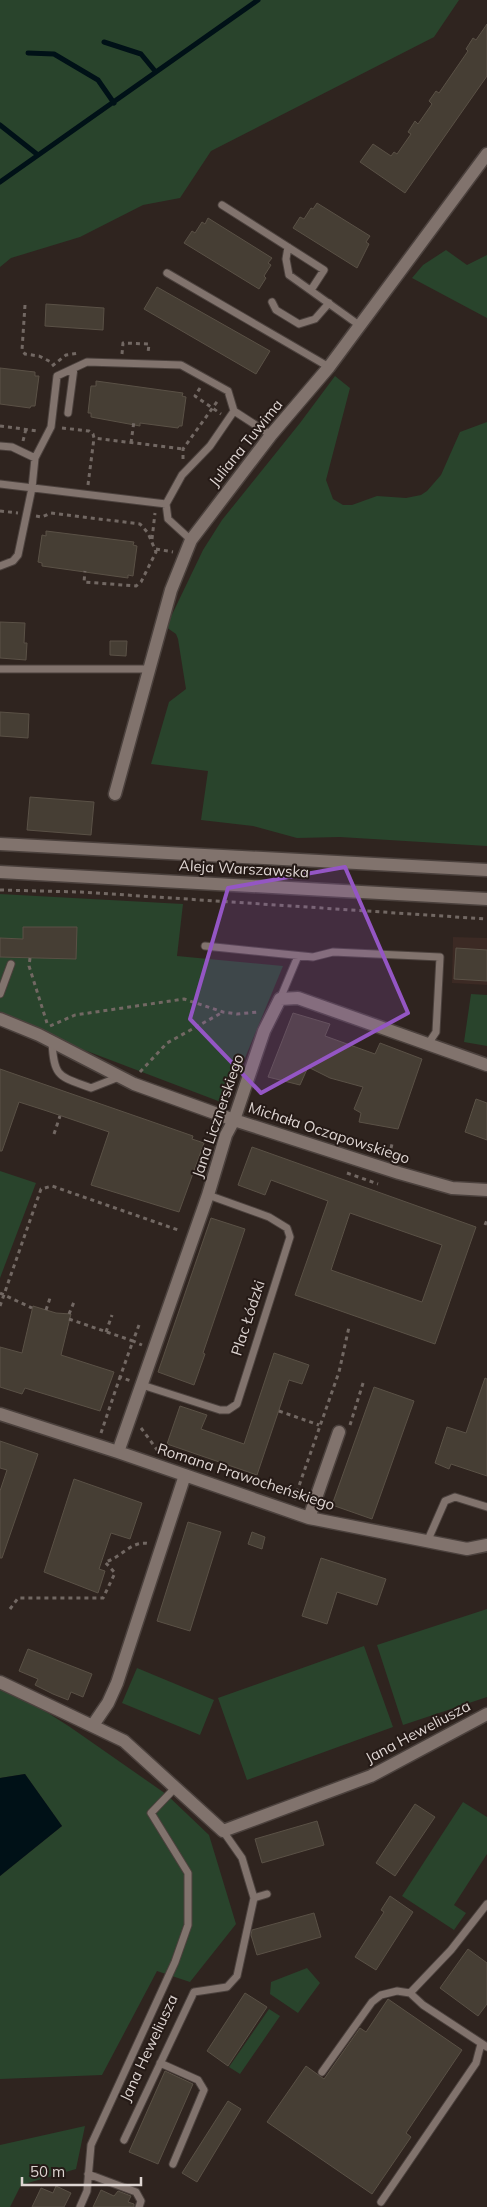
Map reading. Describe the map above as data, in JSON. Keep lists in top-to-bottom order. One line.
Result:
{"streets":{"street":["Juliana Tuwima","Aleja Warszawska","Jana Licznerskiego","Michała Oczapowskiego","Romana Prawocheńskiego","Jana Heweliusza"],"lane":["Plac Łódzki"]},"crossings":[["Jana Licznerskiego","Michała Oczapowskiego"],["Jana Licznerskiego","Plac Łódzki"],["Jana Licznerskiego","Romana Prawocheńskiego"]],"scale_bar":"50 m"}
